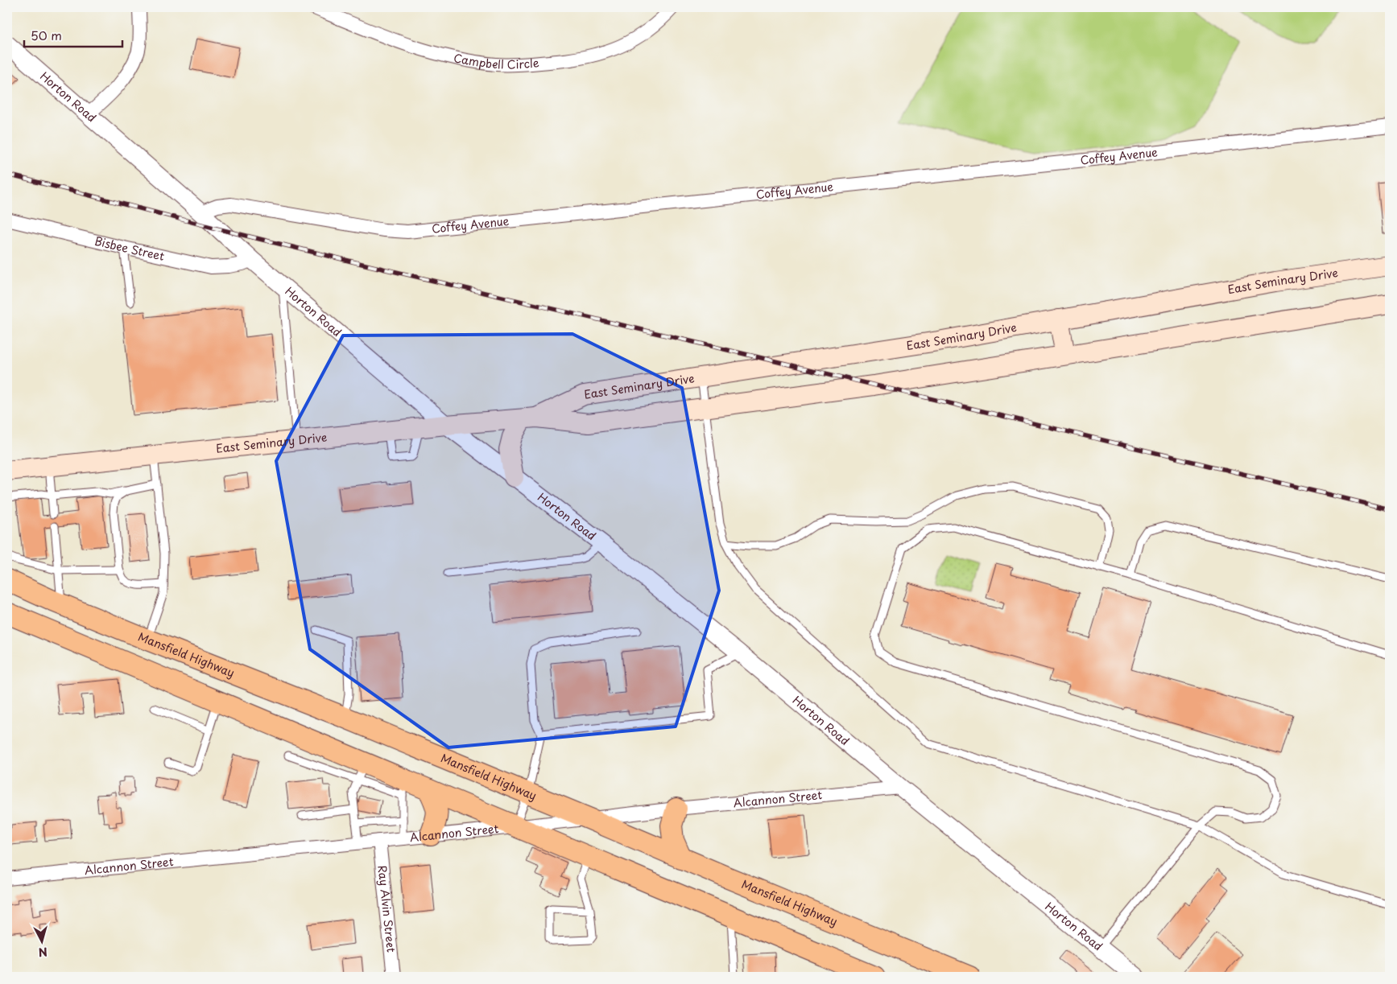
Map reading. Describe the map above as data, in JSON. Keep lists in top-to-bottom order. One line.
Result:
{"streets":{"main road":["East Seminary Drive","Mansfield Highway"],"street":["Campbell Circle","Horton Road","Coffey Avenue","Bisbee Street","Alcannon Street","Ray Alvin Street"]},"crossings":[["Horton Road","Coffey Avenue"],["Horton Road","Bisbee Street"],["Horton Road","East Seminary Drive"],["Horton Road","Alcannon Street"],["Mansfield Highway","Alcannon Street"],["Alcannon Street","Ray Alvin Street"]],"scale_bar":"50 m","north":"bottom"}
